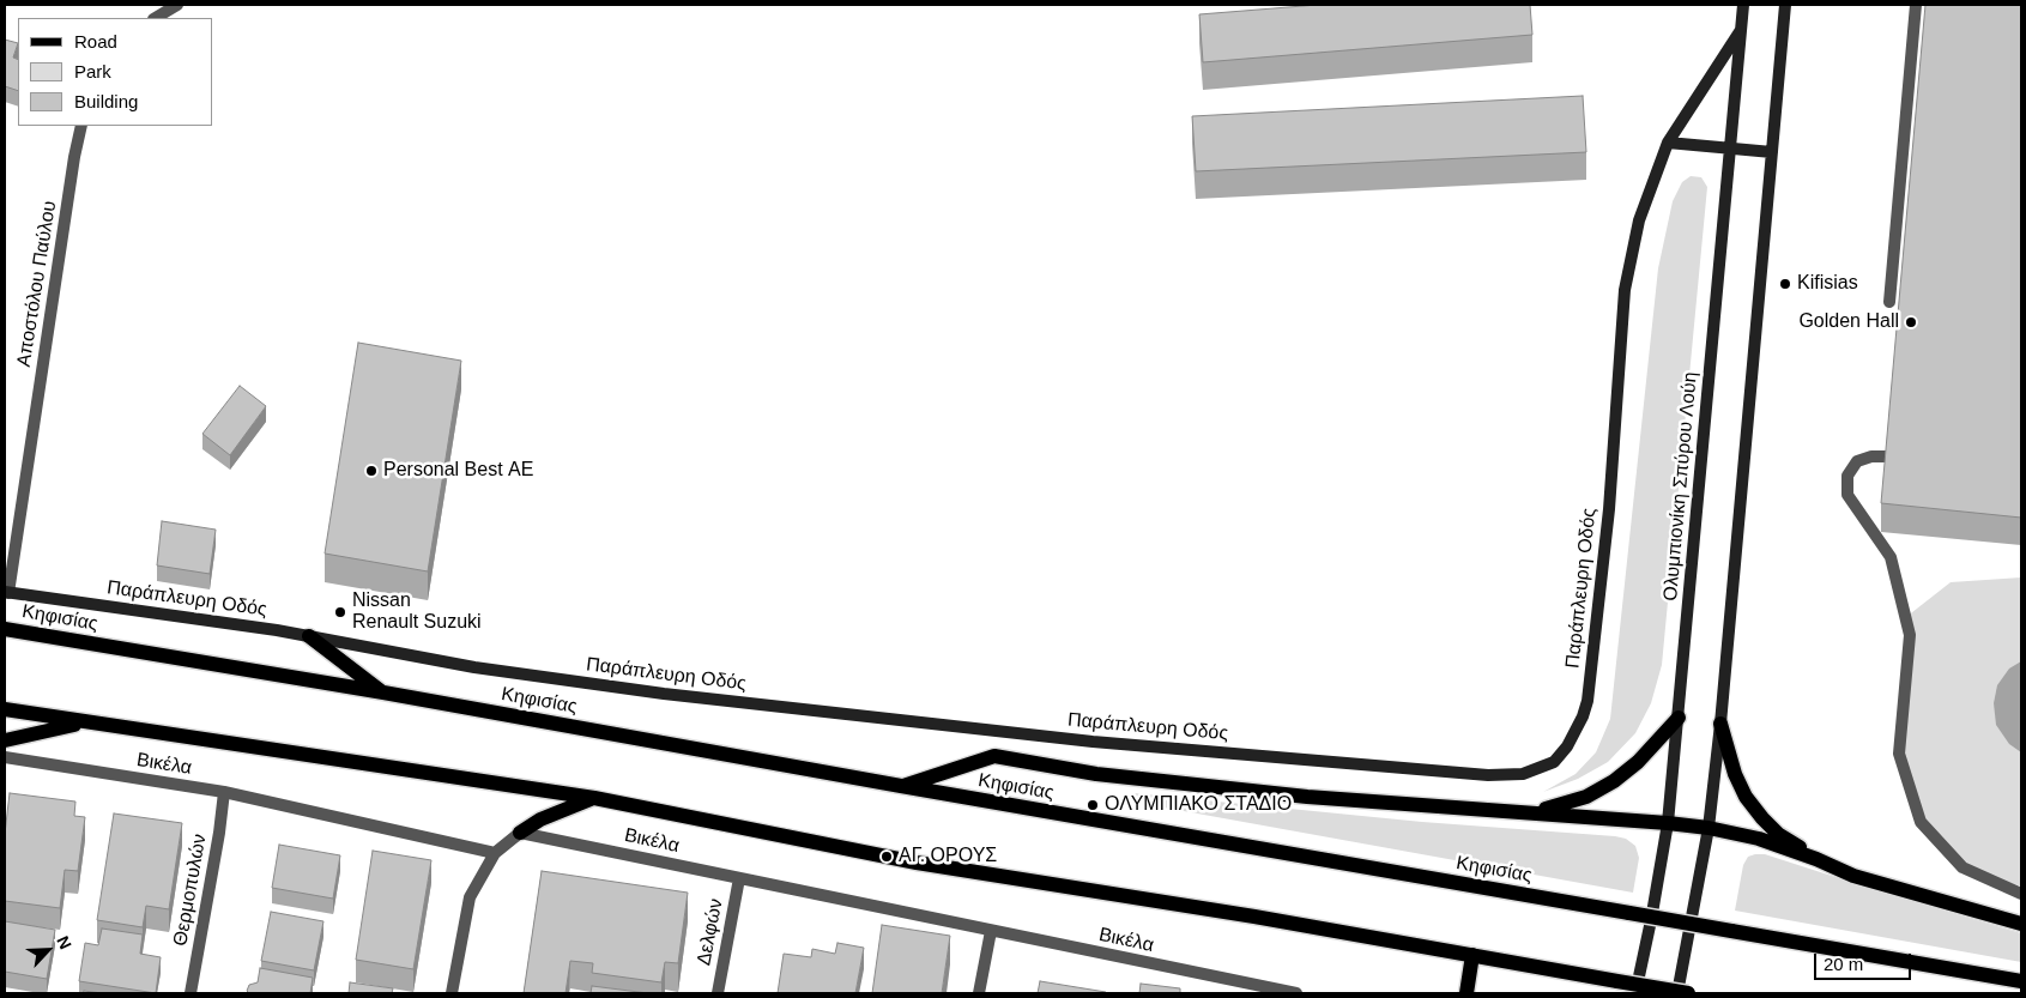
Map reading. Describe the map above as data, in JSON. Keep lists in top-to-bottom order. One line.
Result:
{"streets":{"main road":["Κηφισίας"],"street":["Αποστόλου Παύλου","Ολυμπιονίκη Σπύρου Λούη","Παράπλευρη Οδός","Βικέλα","Θερμοπυλών","Δελφών"]},"crossings":[["Αποστόλου Παύλου","Παράπλευρη Οδός"],["Ολυμπιονίκη Σπύρου Λούη","Παράπλευρη Οδός"],["Βικέλα","Θερμοπυλών"],["Βικέλα","Δελφών"]],"places":["Kifisias","Golden Hall","Personal Best AE","Nissan Renault Suzuki","ΟΛΥΜΠΙΑΚΟ ΣΤΑΔΙΟ","ΑΓ. ΟΡΟΥΣ"],"legend":["Road","Park","Building"],"scale_bar":"20 m","north":"top right"}
